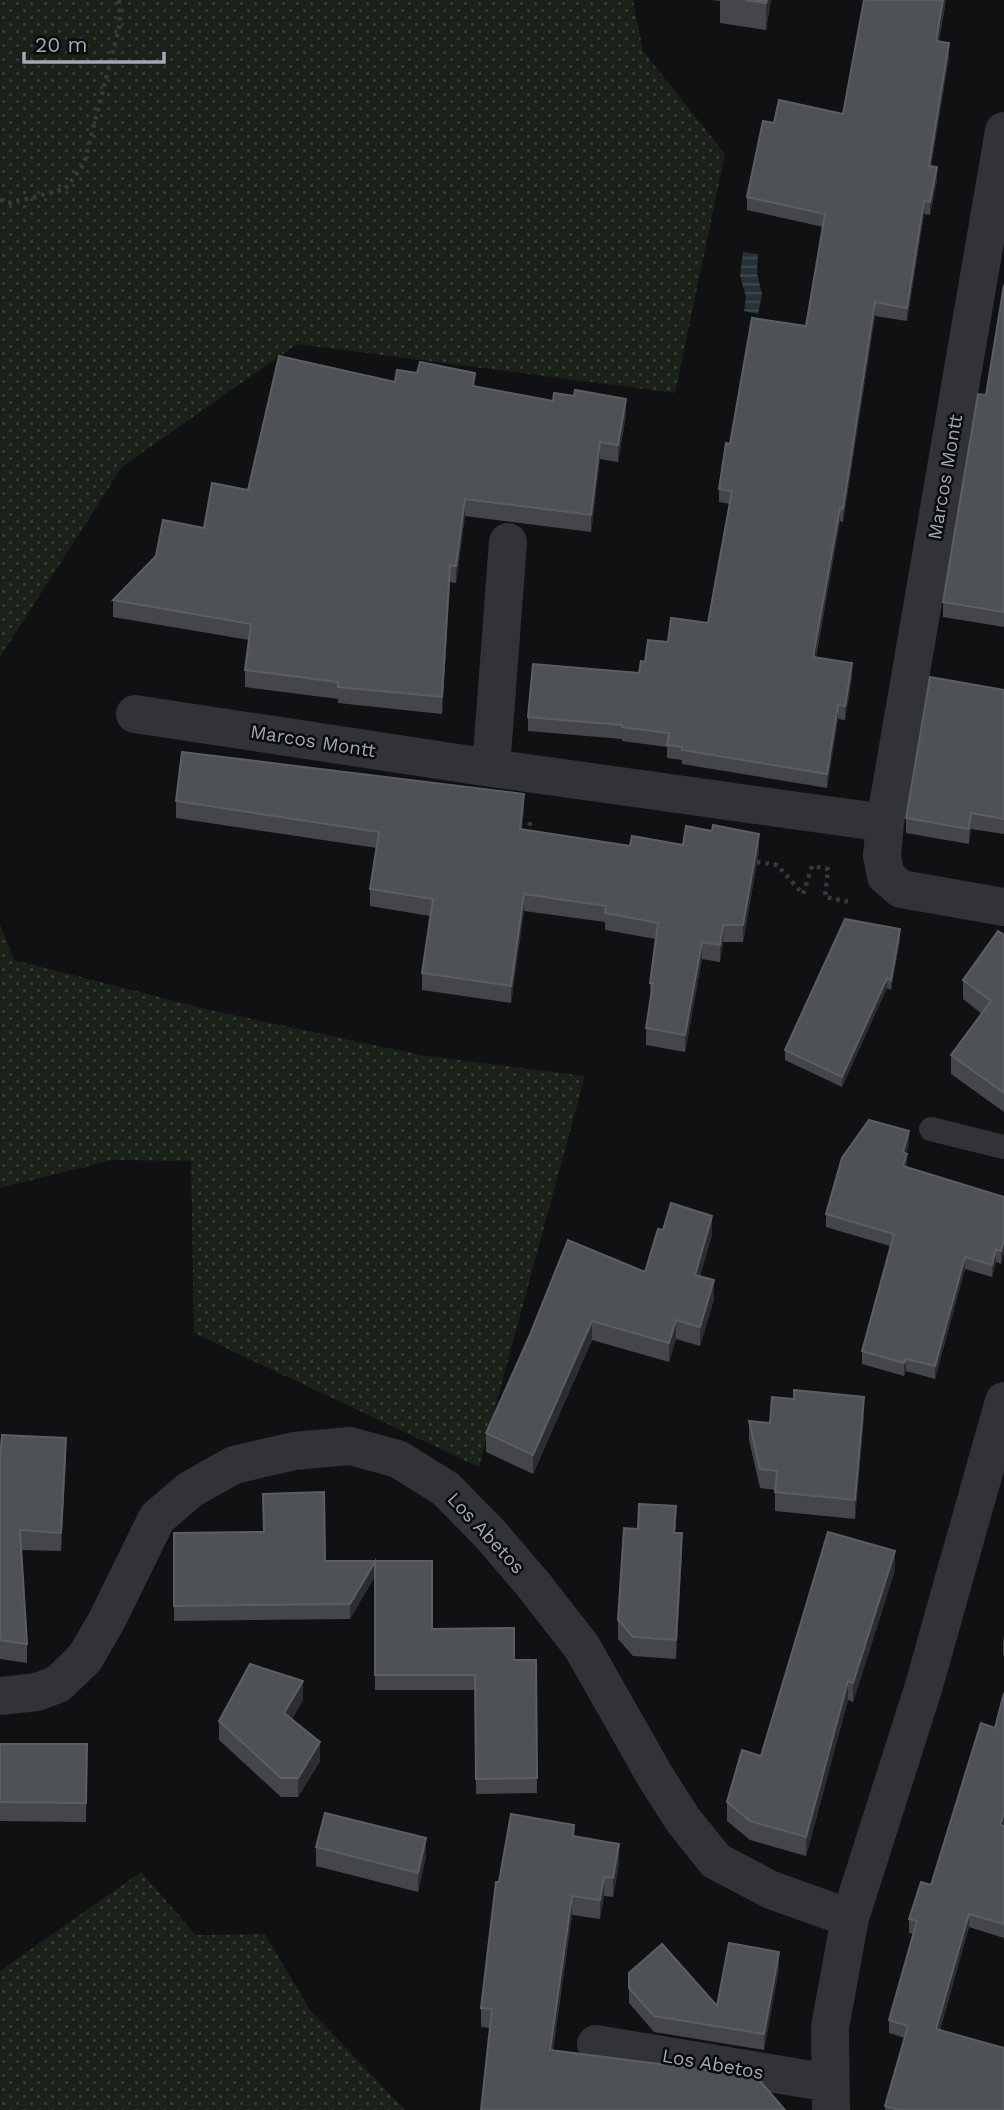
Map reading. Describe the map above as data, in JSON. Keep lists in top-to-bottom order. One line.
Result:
{"streets":{"street":["Marcos Montt","Los Abetos"]},"scale_bar":"20 m"}
